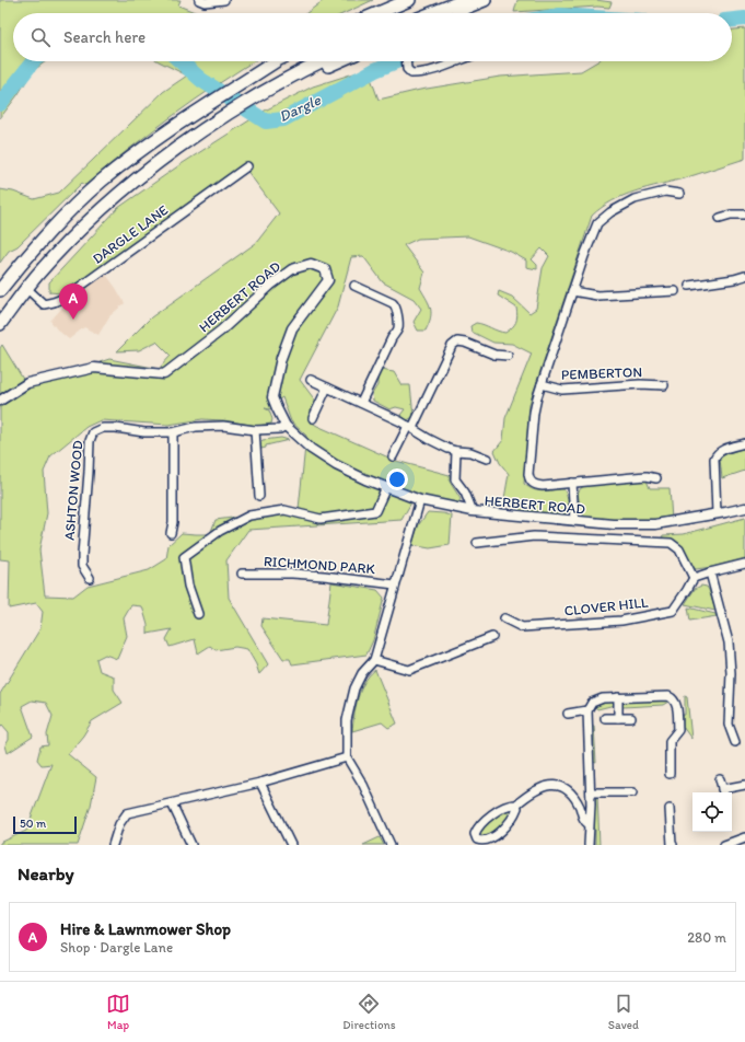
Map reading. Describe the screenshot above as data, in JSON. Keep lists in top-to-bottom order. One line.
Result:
{"streets":{"street":["DARGLE LANE","HERBERT ROAD","PEMBERTON","ASHTON WOOD","RICHMOND PARK","CLOVER HILL"]},"crossings":[["HERBERT ROAD","ASHTON WOOD"]],"water":["Dargle"],"scale_bar":"50 m","page":{"search":"Search here","pins":"A","scale":"50 m","heading":"Nearby","list":[{"mark":"A","name":"Hire & Lawnmower Shop","note":"Shop · Dargle Lane","value":"280 m"}],"nav":["Map","Directions","Saved"]}}
